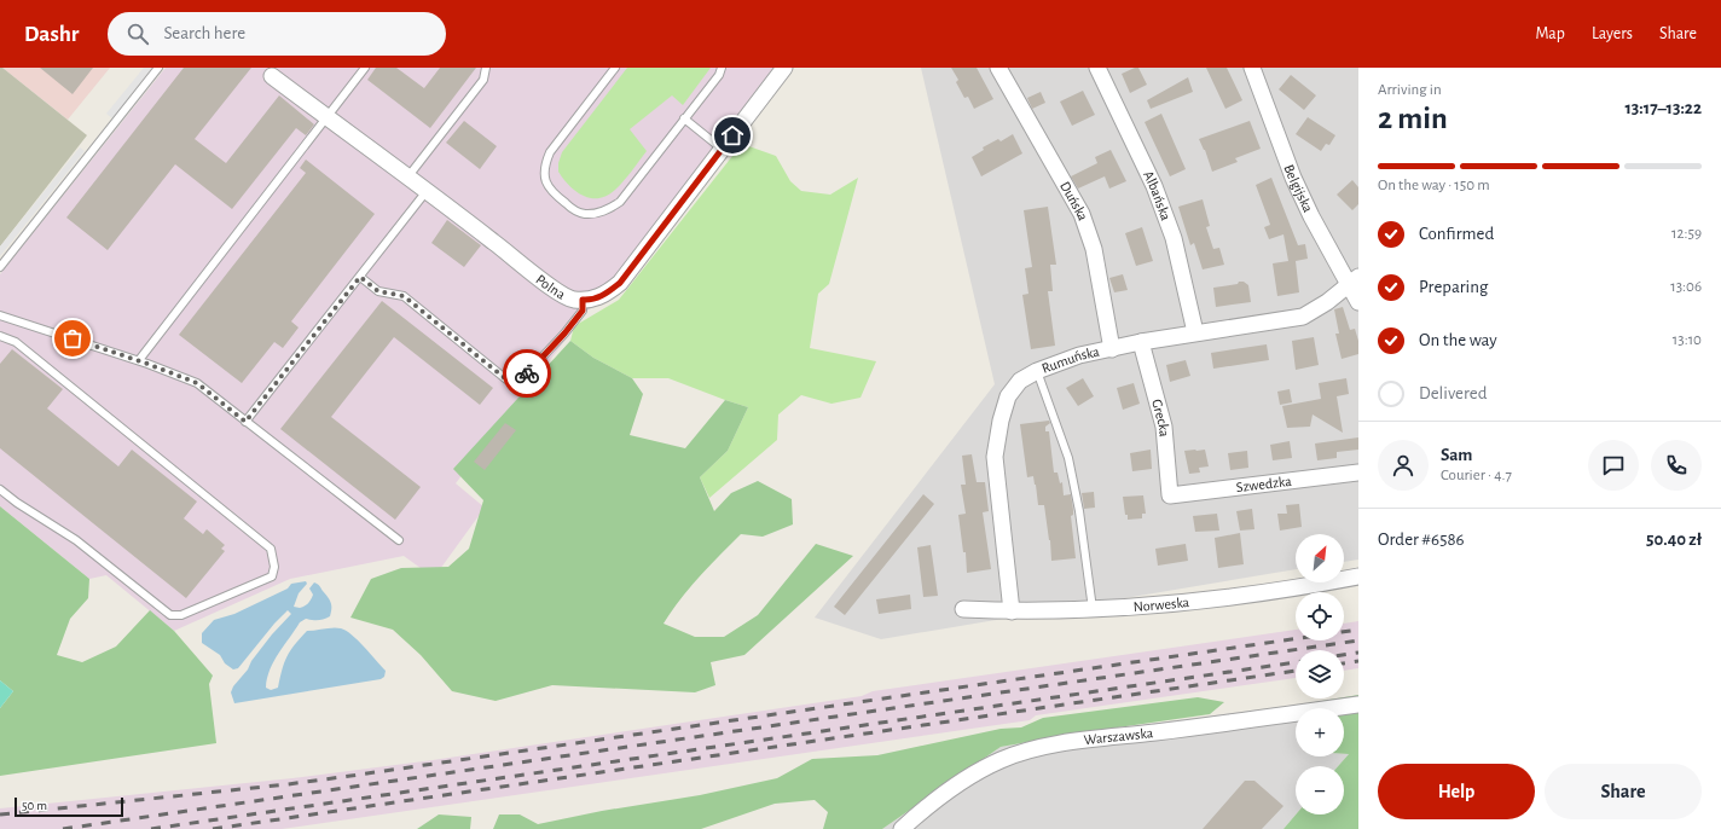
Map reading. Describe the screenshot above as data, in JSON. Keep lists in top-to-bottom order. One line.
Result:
{"streets":{"street":["Belgijska","Albańska","Duńska","Polna","Rumuńska","Grecka","Szwedzka","Norweska","Warszawska"]},"crossings":[["Belgijska","Rumuńska"],["Albańska","Rumuńska"],["Duńska","Rumuńska"],["Rumuńska","Grecka"],["Rumuńska","Norweska"],["Grecka","Szwedzka"]],"scale_bar":"50 m","north":"top right","page":{"header":"Dashr","search":"Search here","nav":["Map","Layers","Share"],"heading":["2 min","Arriving in","13:17–13:22"],"panel":["Sam","Courier · 4.7","Order #6586","50.40 zł"],"bar":"On the way · 150 m","list":[["Confirmed","12:59"],["Preparing","13:06"],["On the way","13:10"],"Delivered"],"map_buttons":["+","−"],"buttons":["Help","Share"],"scale":"50 m"}}
